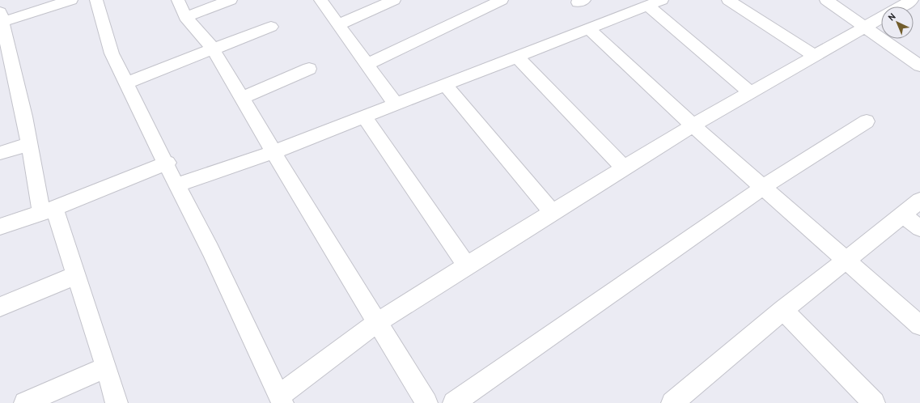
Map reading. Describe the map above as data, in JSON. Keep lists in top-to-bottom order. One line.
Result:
{"north":"top left"}
